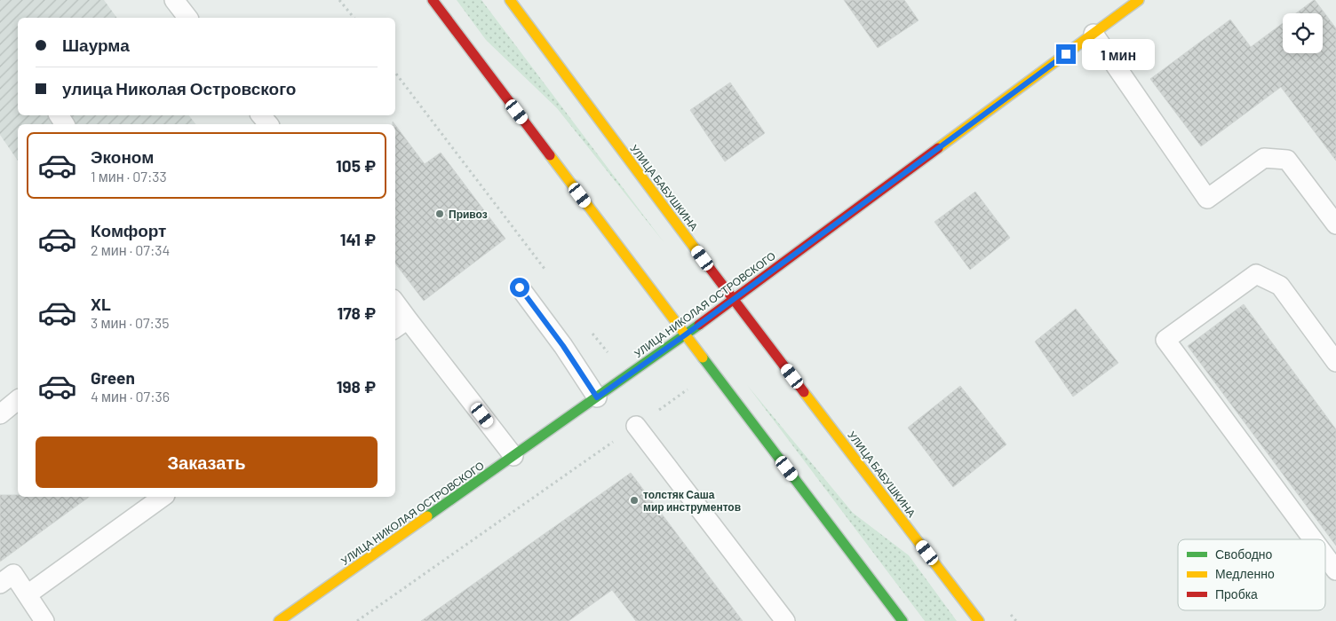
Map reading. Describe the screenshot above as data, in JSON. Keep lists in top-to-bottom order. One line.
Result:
{"streets":{"main road":["УЛИЦА БАБУШКИНА","УЛИЦА НИКОЛАЯ ОСТРОВСКОГО"]},"crossings":[["УЛИЦА БАБУШКИНА","УЛИЦА НИКОЛАЯ ОСТРОВСКОГО"]],"places":["Привоз","толстяк Саша мир инструментов"],"legend":["Свободно","Медленно","Пробка"],"page":{"banner":["Шаурма","улица Николая Островского"],"bubble":"1 мин","list":[{"name":"Эконом","note":"1 мин · 07:33","value":"105 ₽"},{"name":"Комфорт","note":"2 мин · 07:34","value":"141 ₽"},{"name":"XL","note":"3 мин · 07:35","value":"178 ₽"},{"name":"Green","note":"4 мин · 07:36","value":"198 ₽"}],"buttons":"Заказать"}}
